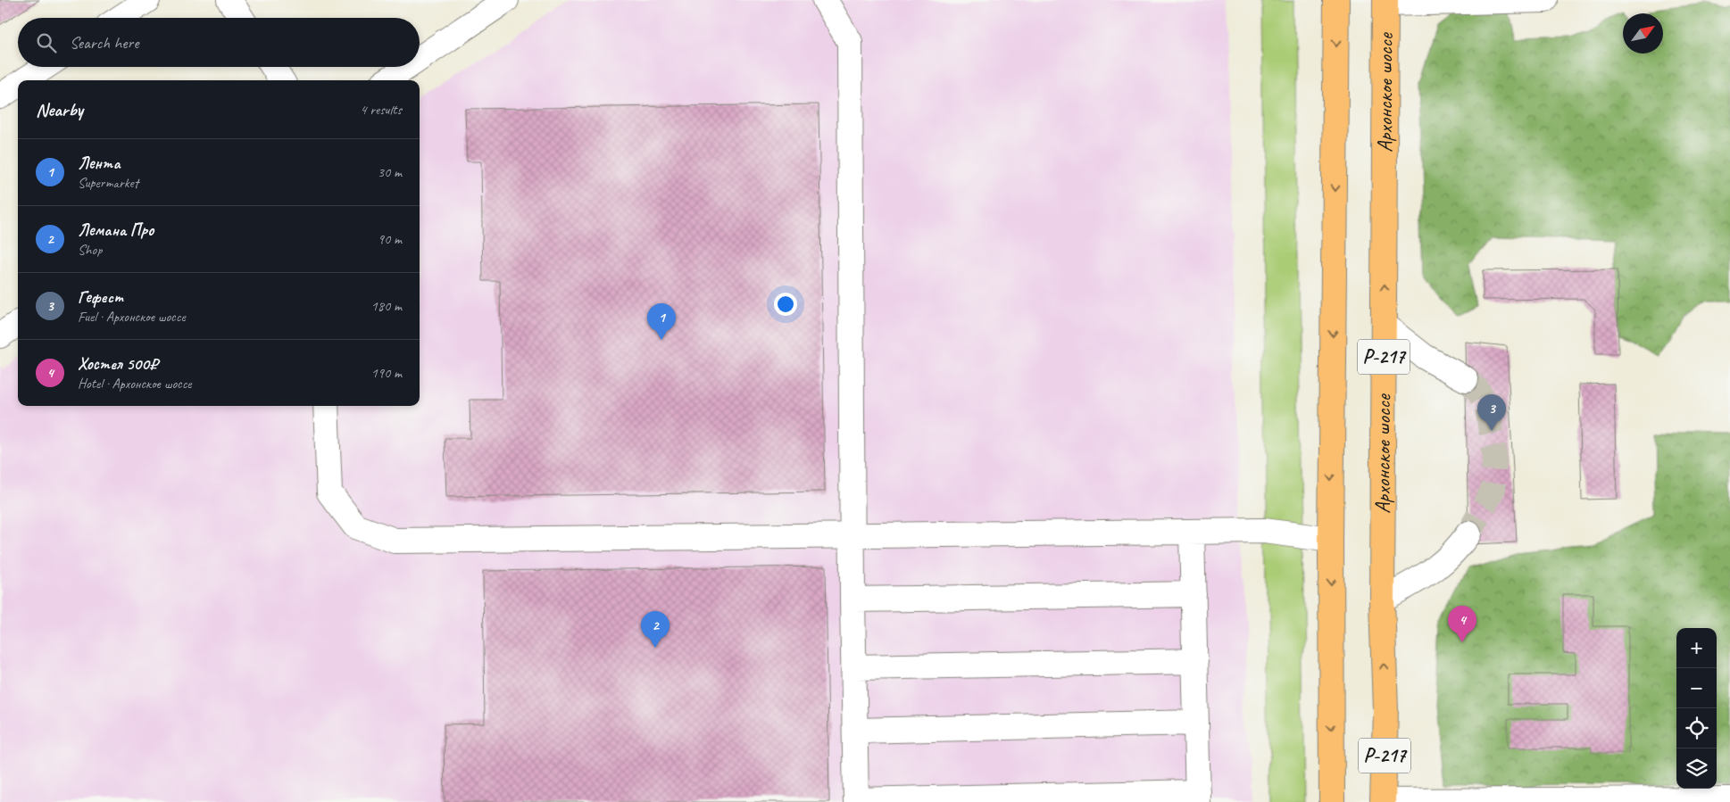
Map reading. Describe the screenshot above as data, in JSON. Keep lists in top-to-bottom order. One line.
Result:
{"streets":{"highway":["Архонское шоссе","Р-217"]},"north":"top right","page":{"search":"Search here","heading":["Nearby","4 results"],"list":[{"mark":"1","name":"Лента","note":"Supermarket","value":"30 m"},{"mark":"2","name":"Лемана Про","note":"Shop","value":"90 m"},{"mark":"3","name":"Гефест","note":"Fuel · Архонское шоссе","value":"180 m"},{"mark":"4","name":"Хостел 500₽","note":"Hotel · Архонское шоссе","value":"190 m"}],"pins":["1","3","4","2"],"map_buttons":["+","−"]}}
